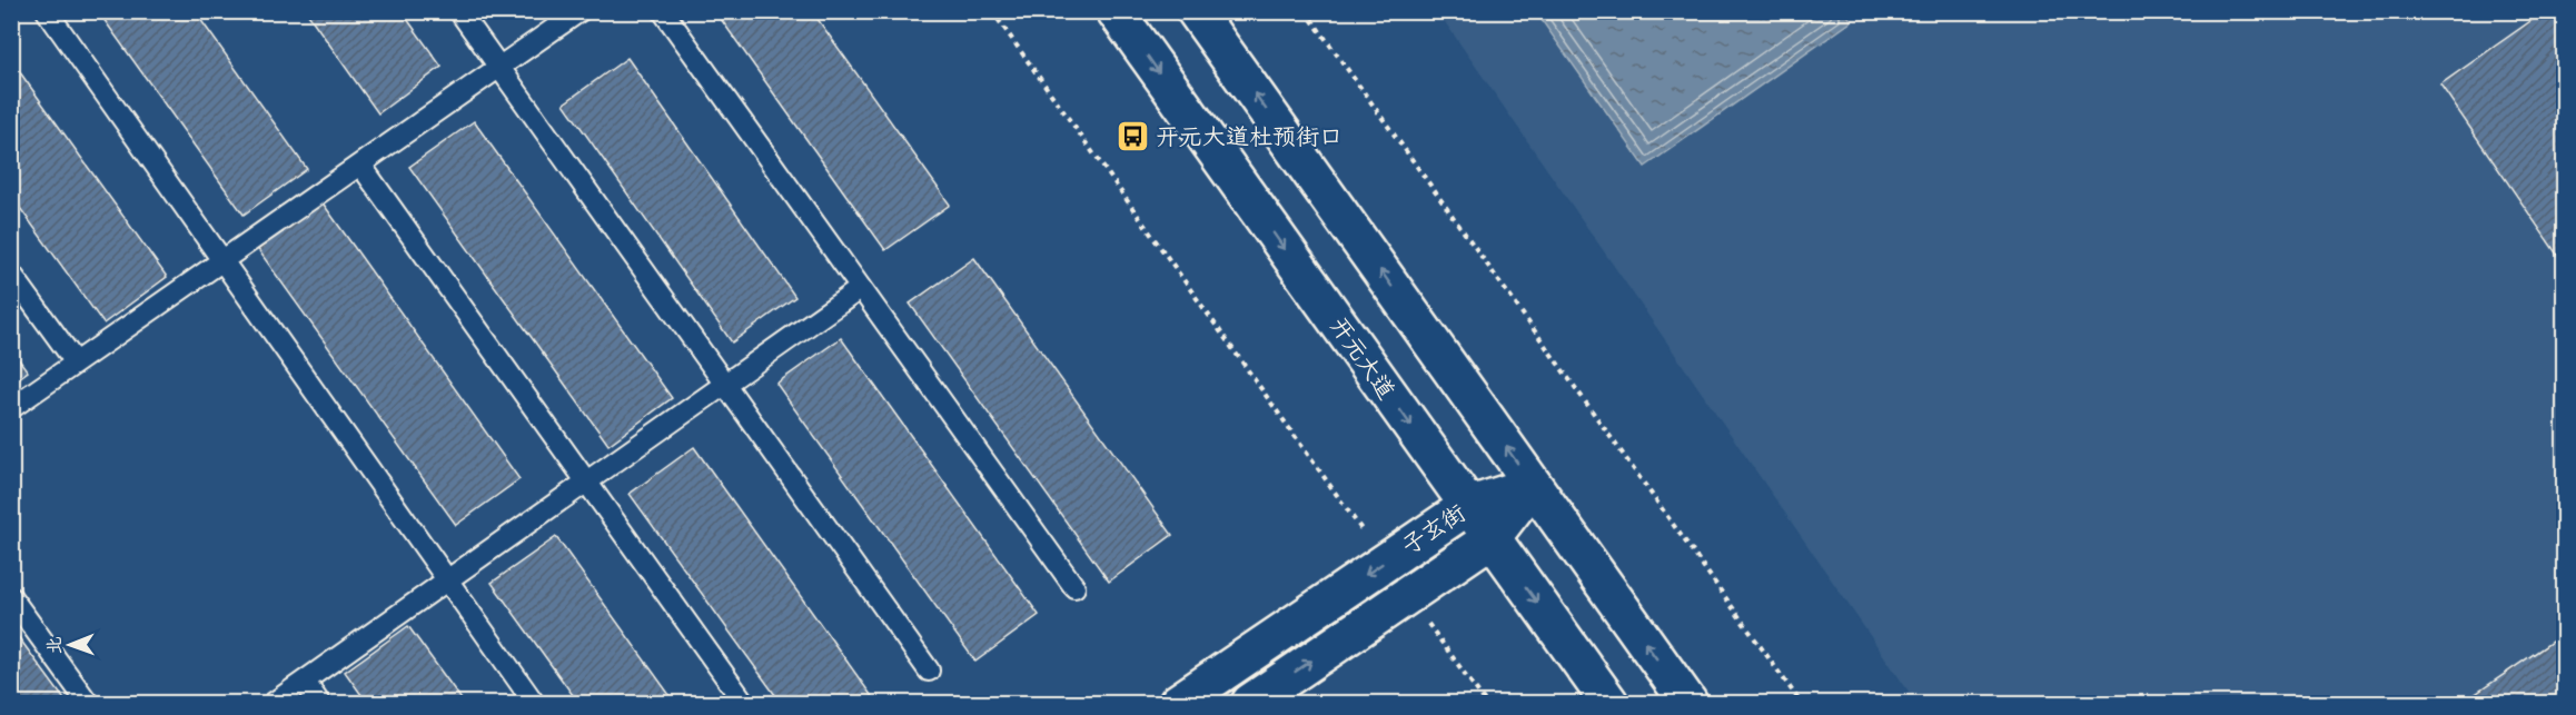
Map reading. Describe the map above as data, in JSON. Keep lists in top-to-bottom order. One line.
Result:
{"streets":{"main road":["开元大道","子玄街"]},"crossings":[["开元大道","子玄街"]],"places":{"bus stop":["开元大道杜预街口"]},"north":"left"}
